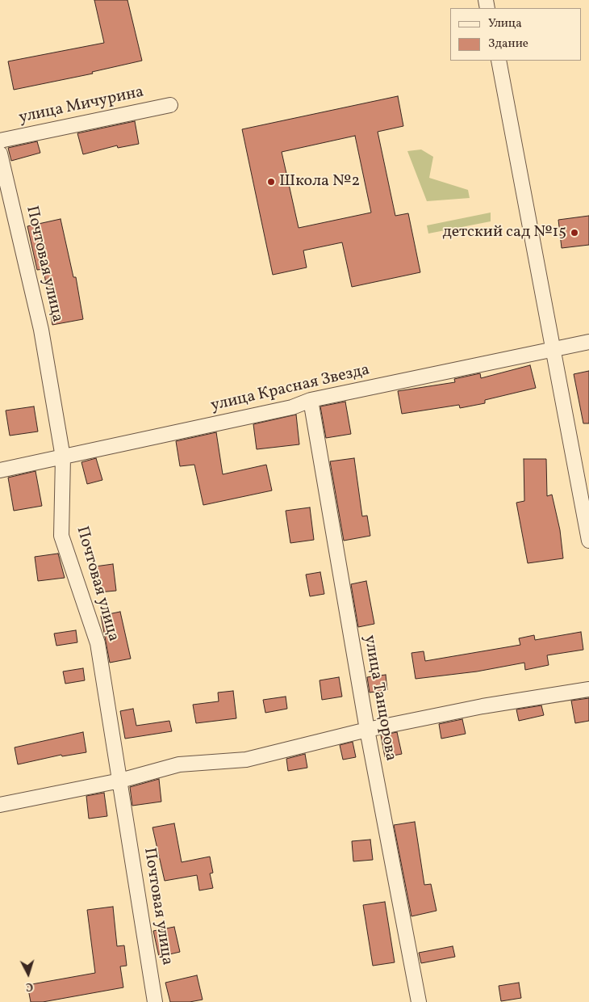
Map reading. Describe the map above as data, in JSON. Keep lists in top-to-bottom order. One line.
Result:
{"streets":{"street":["улица Мичурина","Почтовая улица","улица Красная Звезда","улица Танцорова"]},"crossings":[["Почтовая улица","улица Красная Звезда"],["улица Красная Звезда","улица Танцорова"]],"places":["Школа №2","детский сад №15"],"legend":["Улица","Здание"],"north":"bottom"}
